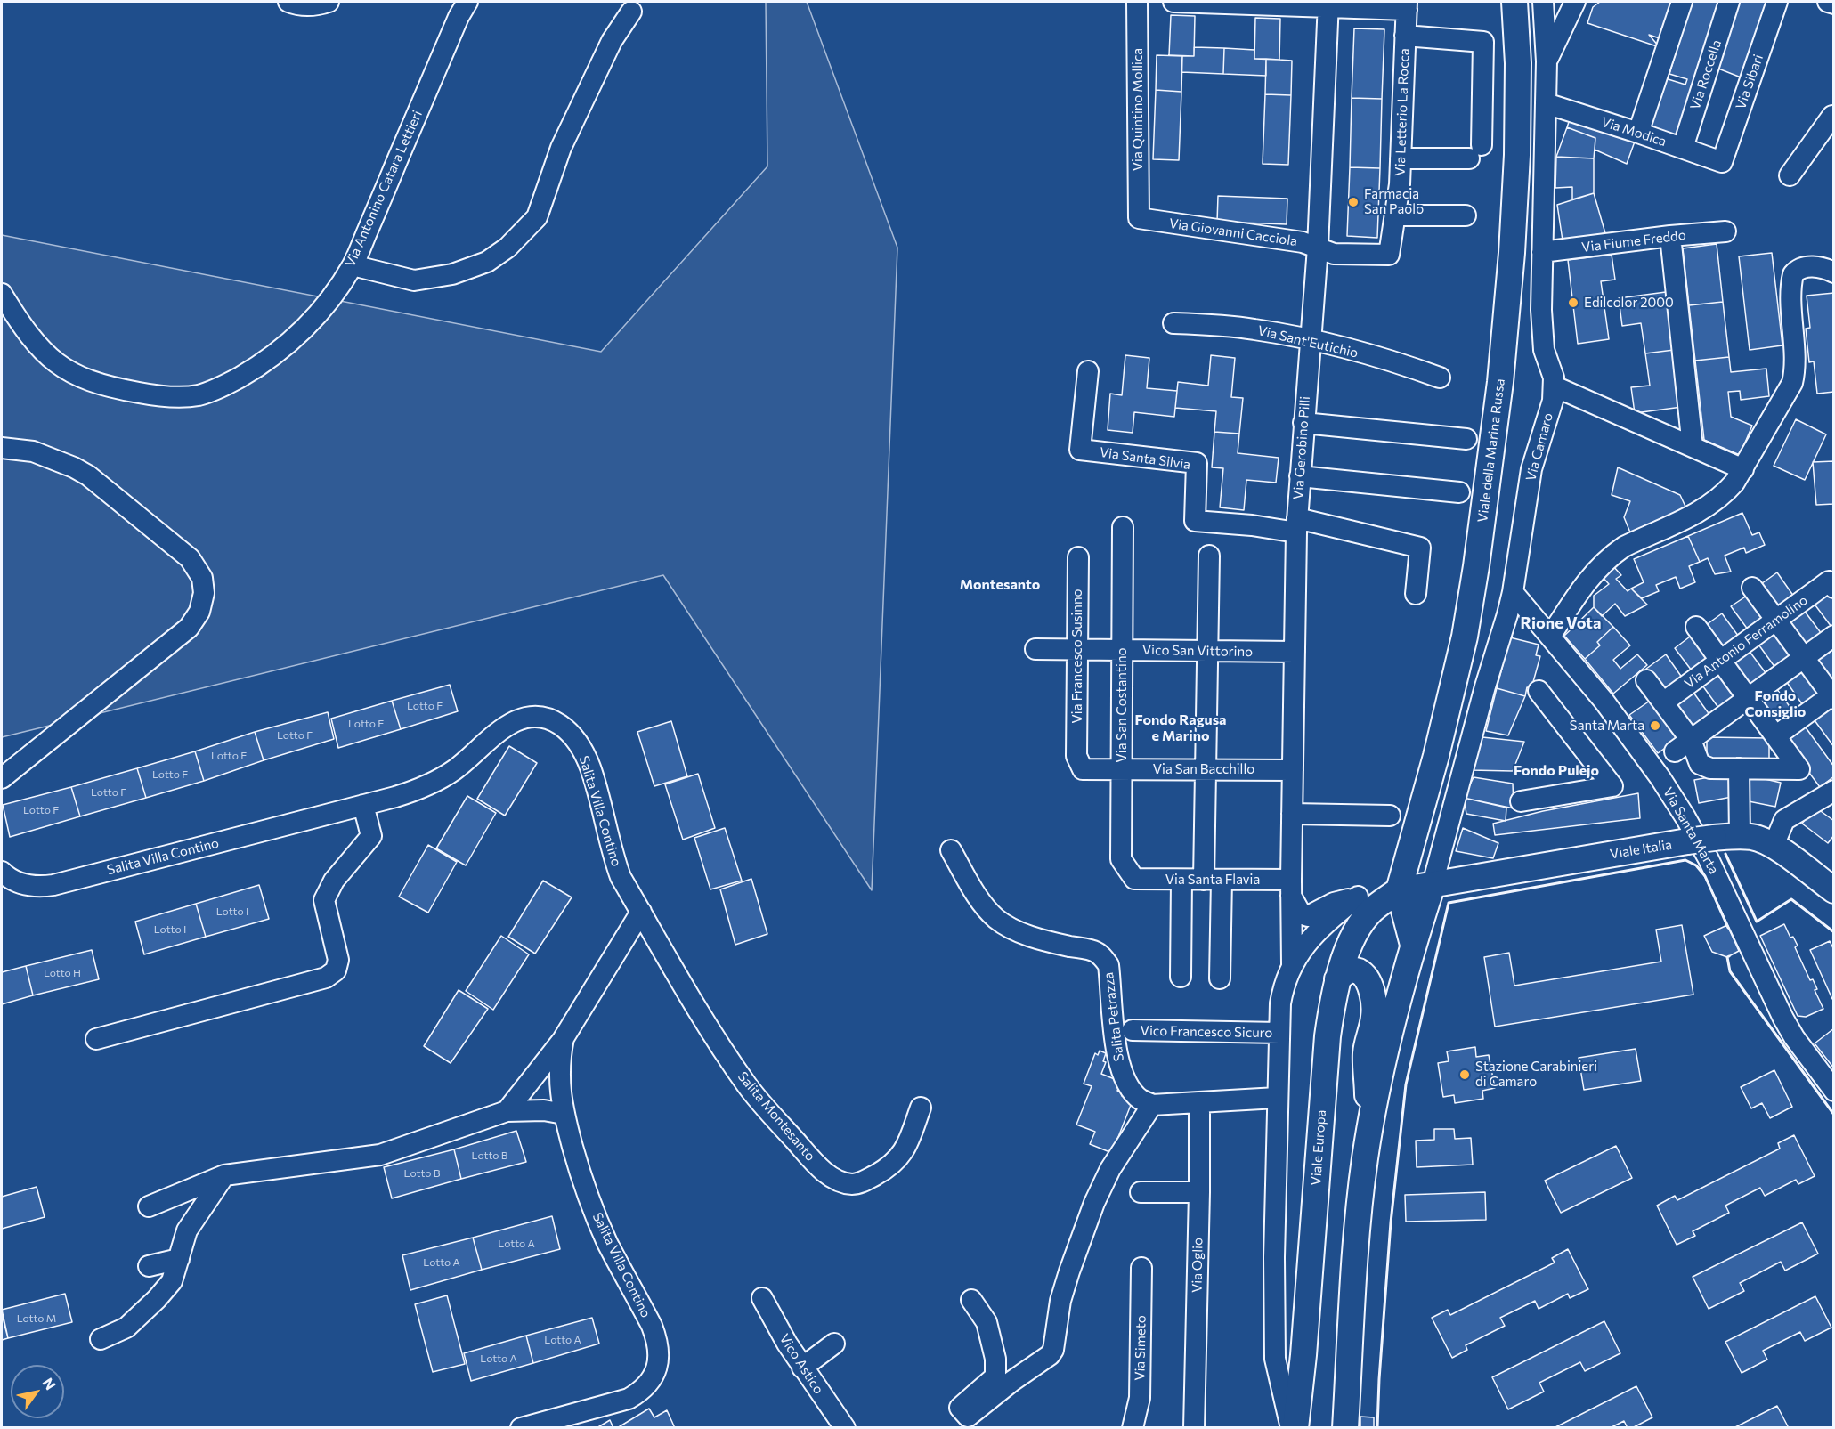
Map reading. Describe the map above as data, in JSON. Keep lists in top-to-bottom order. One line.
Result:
{"streets":{"main road":["Viale della Marina Russa","Viale Italia","Viale Europa"],"street":["Via Roccella","Via Sibari","Via Quintino Mollica","Via Letterio La Rocca","Via Modica","Via Antonino Catara Lettieri","Via Giovanni Cacciola","Via Fiume Freddo","Via Sant'Eutichio","Via Camaro","Via Gerobino Pilli","Via Santa Silvia","Via Antonio Ferramolino","Vico San Vittorino","Via Francesco Susinno","Via San Costantino","Via San Bacchillo","Salita Villa Contino","Via Santa Marta","Via Santa Flavia","Salita Petrazza","Vico Francesco Sicuro","Salita Montesanto","Via Oglio","Via Simeto","Vico Astico"]},"crossings":[["Via Roccella","Via Modica"],["Via Sibari","Via Modica"],["Via Quintino Mollica","Via Giovanni Cacciola"],["Via Letterio La Rocca","Via Giovanni Cacciola"],["Via Modica","Via Camaro"],["Via Giovanni Cacciola","Via Gerobino Pilli"],["Via Fiume Freddo","Via Camaro"],["Via Sant'Eutichio","Via Gerobino Pilli"],["Via Camaro","Via Santa Marta"],["Via Camaro","Viale Italia"],["Via Gerobino Pilli","Via Santa Silvia"],["Via Gerobino Pilli","Vico San Vittorino"],["Via Gerobino Pilli","Via San Bacchillo"],["Via Gerobino Pilli","Via Santa Flavia"],["Via Gerobino Pilli","Viale Europa"],["Viale della Marina Russa","Viale Italia"],["Viale della Marina Russa","Viale Europa"],["Vico San Vittorino","Via Francesco Susinno"],["Vico San Vittorino","Via San Costantino"],["Via Francesco Susinno","Via San Bacchillo"],["Via San Costantino","Via San Bacchillo"],["Via San Costantino","Via Santa Flavia"],["Salita Villa Contino","Salita Montesanto"],["Viale Italia","Viale Europa"],["Vico Francesco Sicuro","Viale Europa"]],"districts":["Montesanto","Rione Vota","Fondo Consiglio","Fondo Ragusa e Marino","Fondo Pulejo"],"places":["Farmacia San Paolo","Edilcolor 2000","Santa Marta","Stazione Carabinieri di Camaro"],"house_numbers":["Lotto F","Lotto F","Lotto F","Lotto F","Lotto F","Lotto F","Lotto F","Lotto I","Lotto I","Lotto H","Lotto B","Lotto B","Lotto A","Lotto A","Lotto M","Lotto A","Lotto A"],"north":"top right"}
